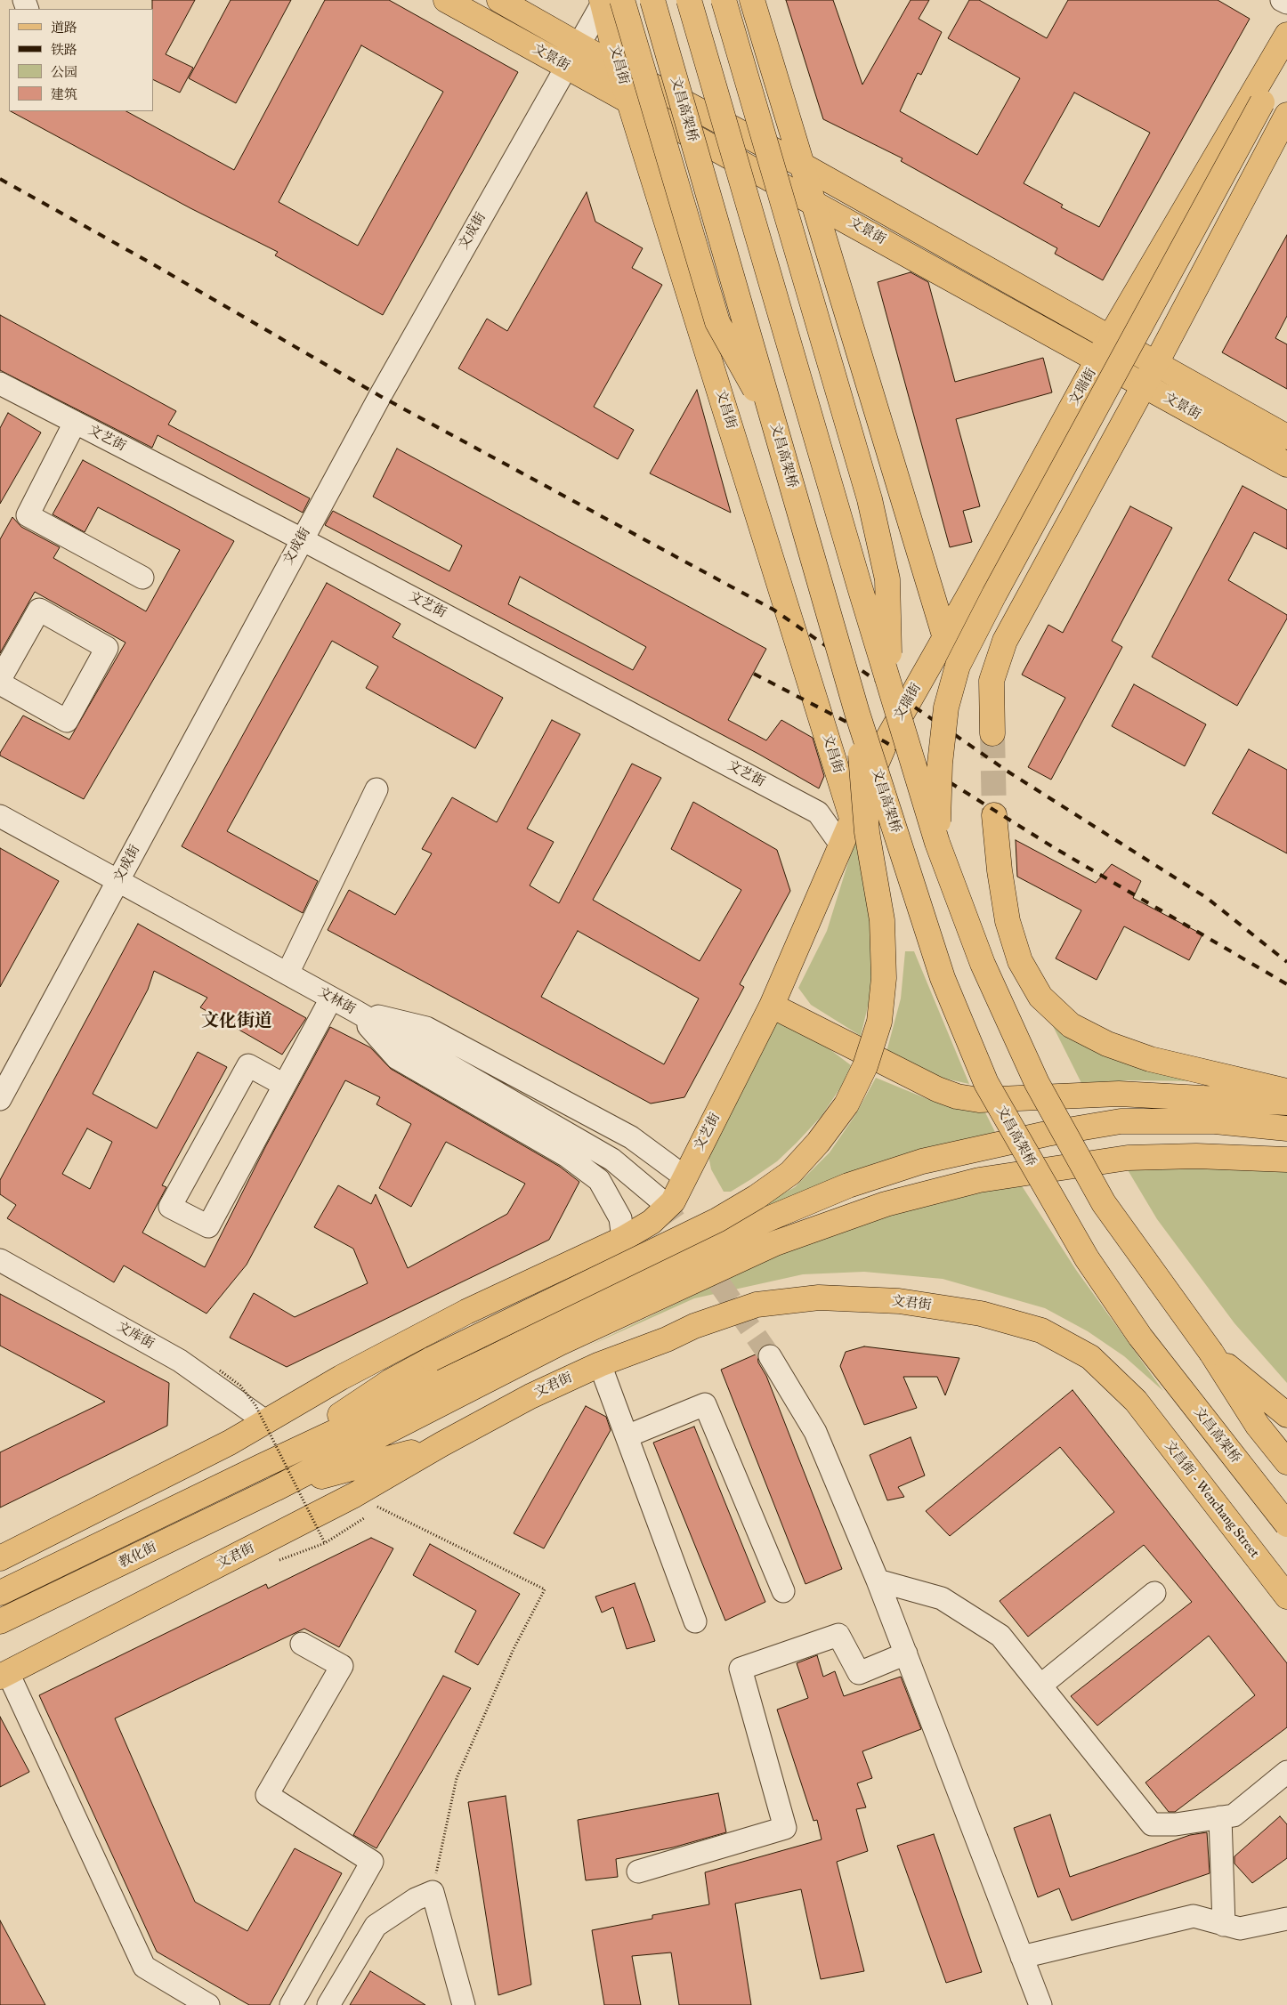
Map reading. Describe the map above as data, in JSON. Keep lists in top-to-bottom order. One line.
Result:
{"streets":{"main road":["文景街","文昌街","文昌高架桥","文瑞街","文艺街","文君街","文昌街 - Wenchang Street","教化街"],"street":["文成街","文林街","文库街"]},"crossings":[["文景街","文昌街"],["文景街","文成街"],["文景街","文瑞街"],["文昌街","文成街"],["文昌街","文艺街"],["文成街","文艺街"],["文成街","文林街"],["文瑞街","文艺街"],["文君街","文昌街 - Wenchang Street"]],"districts":["文化街道"],"legend":["道路","铁路","公园","建筑"]}
